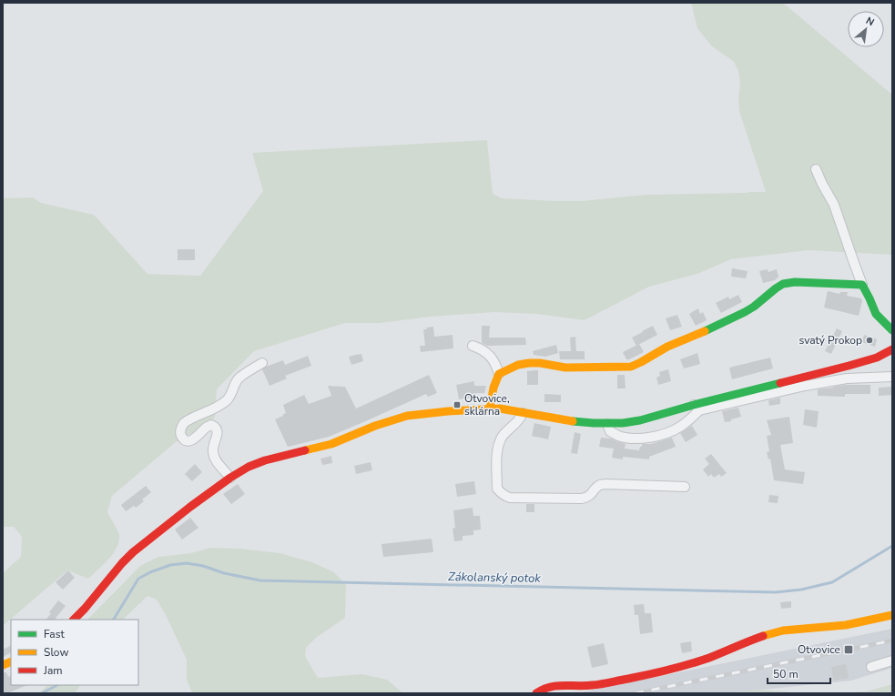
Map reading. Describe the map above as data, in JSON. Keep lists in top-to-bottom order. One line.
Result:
{"water":["Zákolanský potok"],"places":{"other":["svatý Prokop"],"transit":["Otvovice, sklárna","Otvovice"]},"legend":["Fast","Slow","Jam"],"scale_bar":"50 m","north":"top right"}
